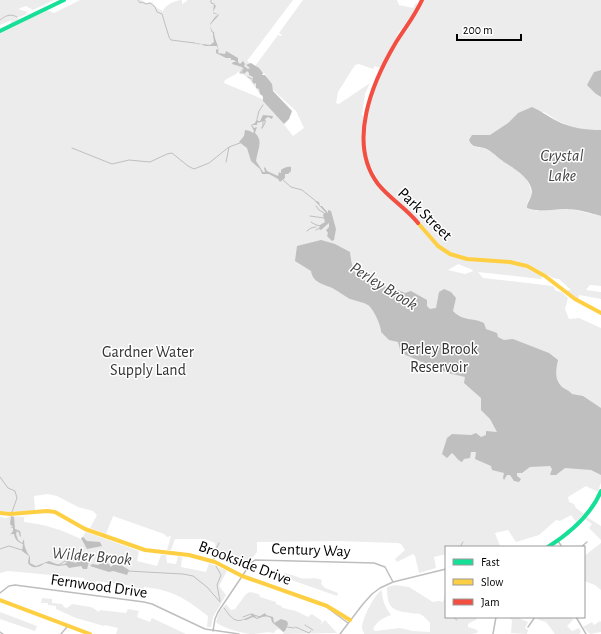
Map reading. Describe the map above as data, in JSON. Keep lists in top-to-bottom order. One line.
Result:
{"streets":{"main road":["Park Street","Brookside Drive"],"street":["Century Way","Fernwood Drive"]},"crossings":[["Century Way","Brookside Drive"],["Century Way","Fernwood Drive"]],"water":["Crystal Lake","Perley Brook","Wilder Brook"],"parks":["Perley Brook Reservoir","Gardner Water Supply Land"],"legend":["Fast","Slow","Jam"],"scale_bar":"200 m"}
